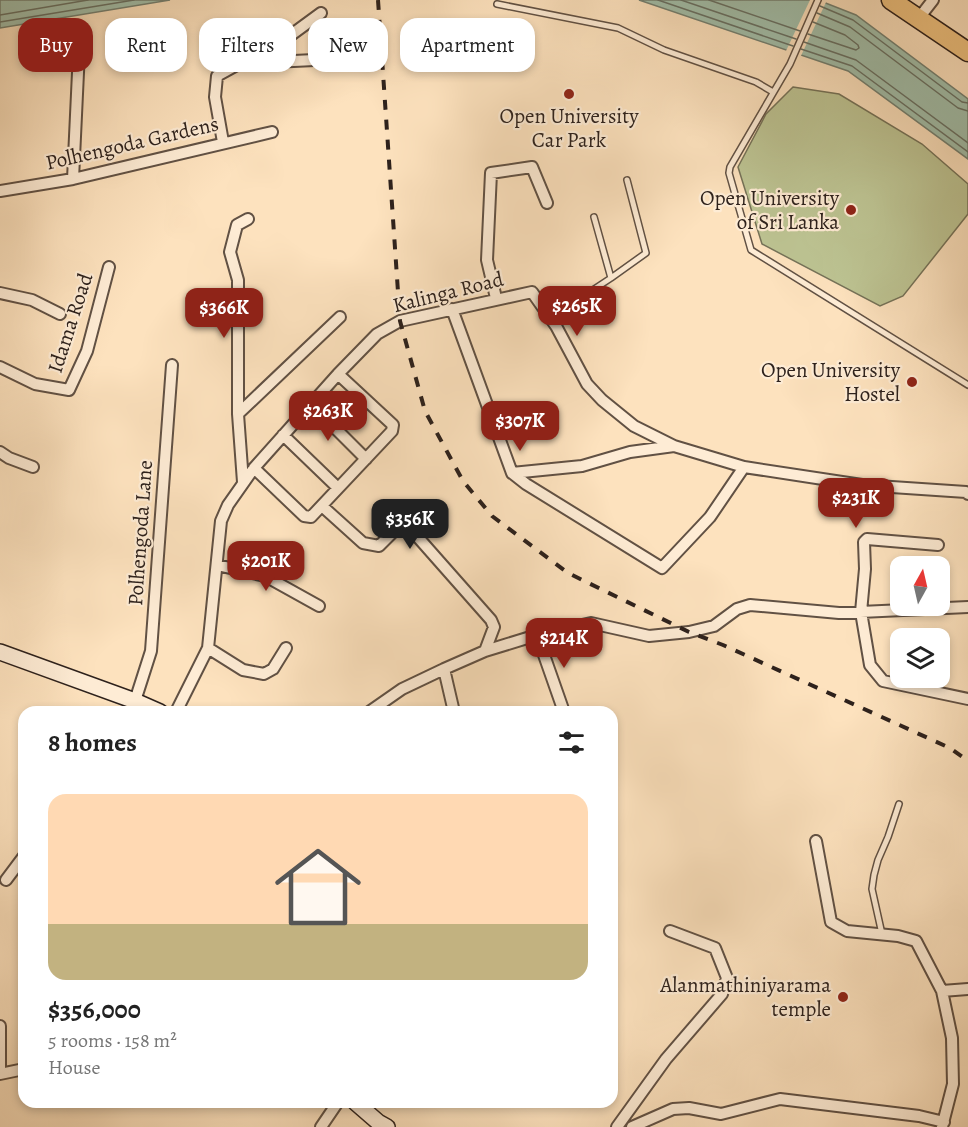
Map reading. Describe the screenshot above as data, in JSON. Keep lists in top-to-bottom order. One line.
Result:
{"streets":{"street":["Polhengoda Gardens","Kalinga Road","Idama Road","Polhengoda Lane"]},"places":["Open University Car Park","Open University of Sri Lanka","Open University Hostel","Alanmathiniyarama temple"],"north":"top","page":{"chip":["Buy","Rent","Filters","New","Apartment"],"price":["$265K","$366K","$263K","$307K","$231K","$356K","$201K","$214K"],"heading":"8 homes","list":[{"name":"$356,000","note":"5 rooms · 158 m² · House"}]}}
